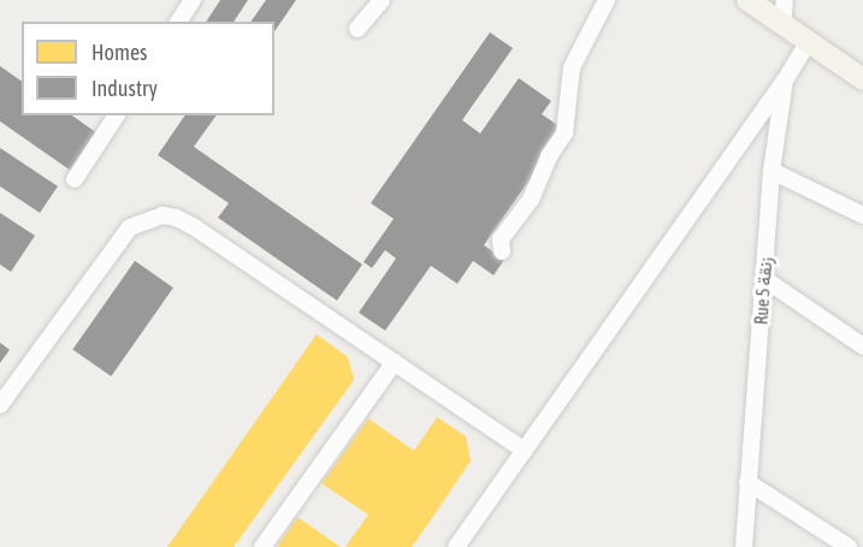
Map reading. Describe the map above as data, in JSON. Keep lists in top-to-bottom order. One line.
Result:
{"streets":{"street":["Rue 5 زنقة"]},"legend":["Homes","Industry"]}
